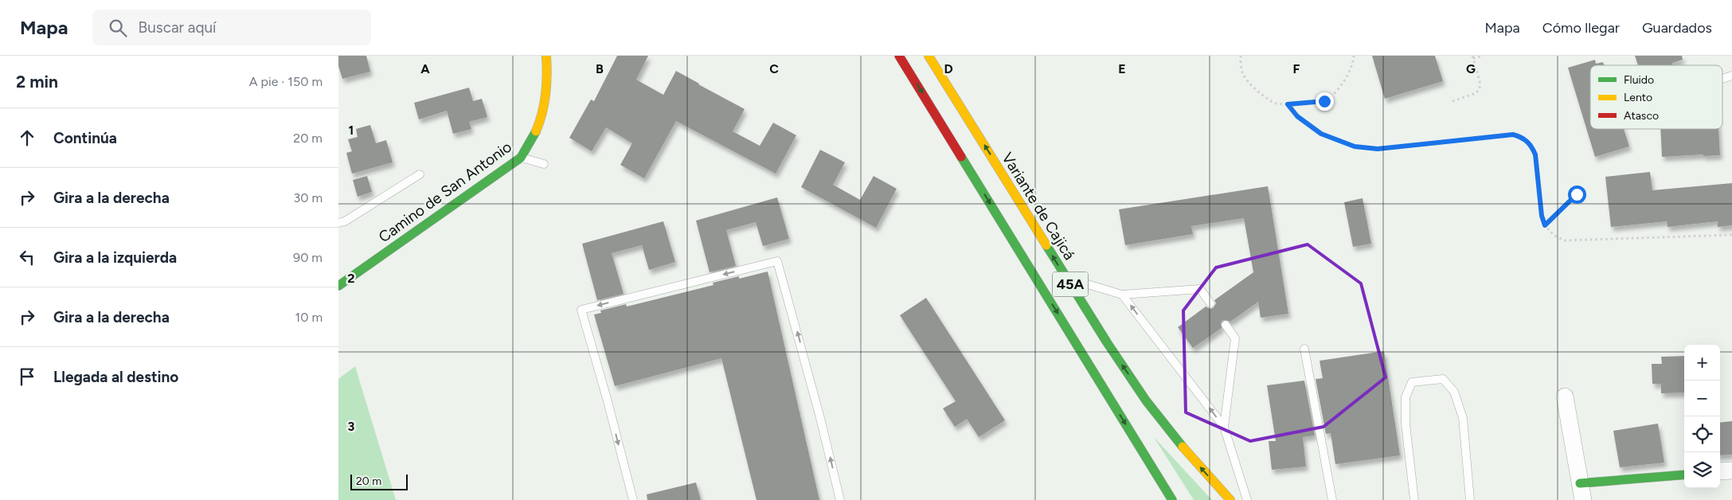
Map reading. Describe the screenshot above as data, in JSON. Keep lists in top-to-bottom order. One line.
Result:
{"streets":{"main road":["Camino de San Antonio","Variante de Cajicá","45A"]},"legend":["Fluido","Lento","Atasco"],"scale_bar":"20 m","page":{"header":"Mapa","search":"Buscar aquí","nav":["Mapa","Cómo llegar","Guardados"],"heading":["2 min","A pie · 150 m"],"list":[["Continúa","20 m"],["Gira a la derecha","30 m"],["Gira a la izquierda","90 m"],["Gira a la derecha","10 m"],"Llegada al destino"],"map_buttons":["+","−"],"scale":"20 m"},"grid":{"columns":["A","B","C","D","E","F","G"],"rows":["1","2","3"]}}
